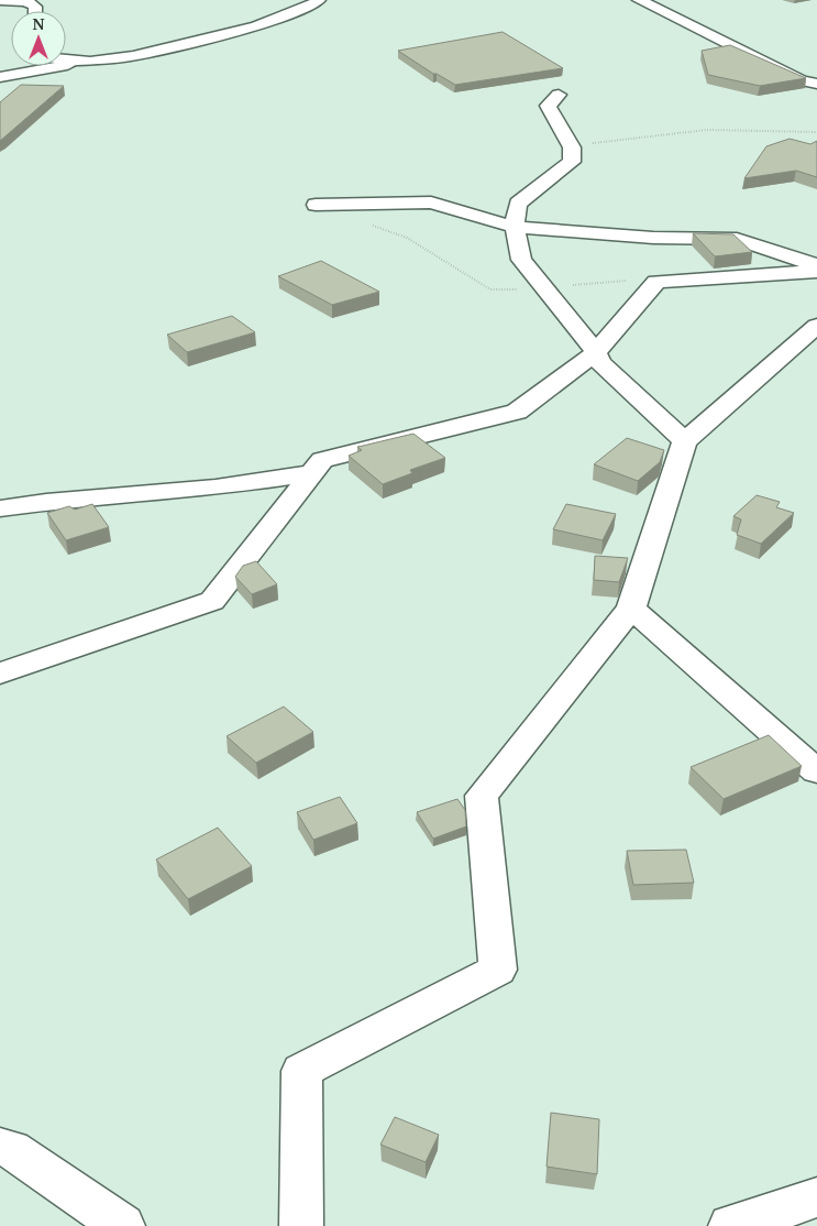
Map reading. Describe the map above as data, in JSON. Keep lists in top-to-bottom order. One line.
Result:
{"north":"top"}
